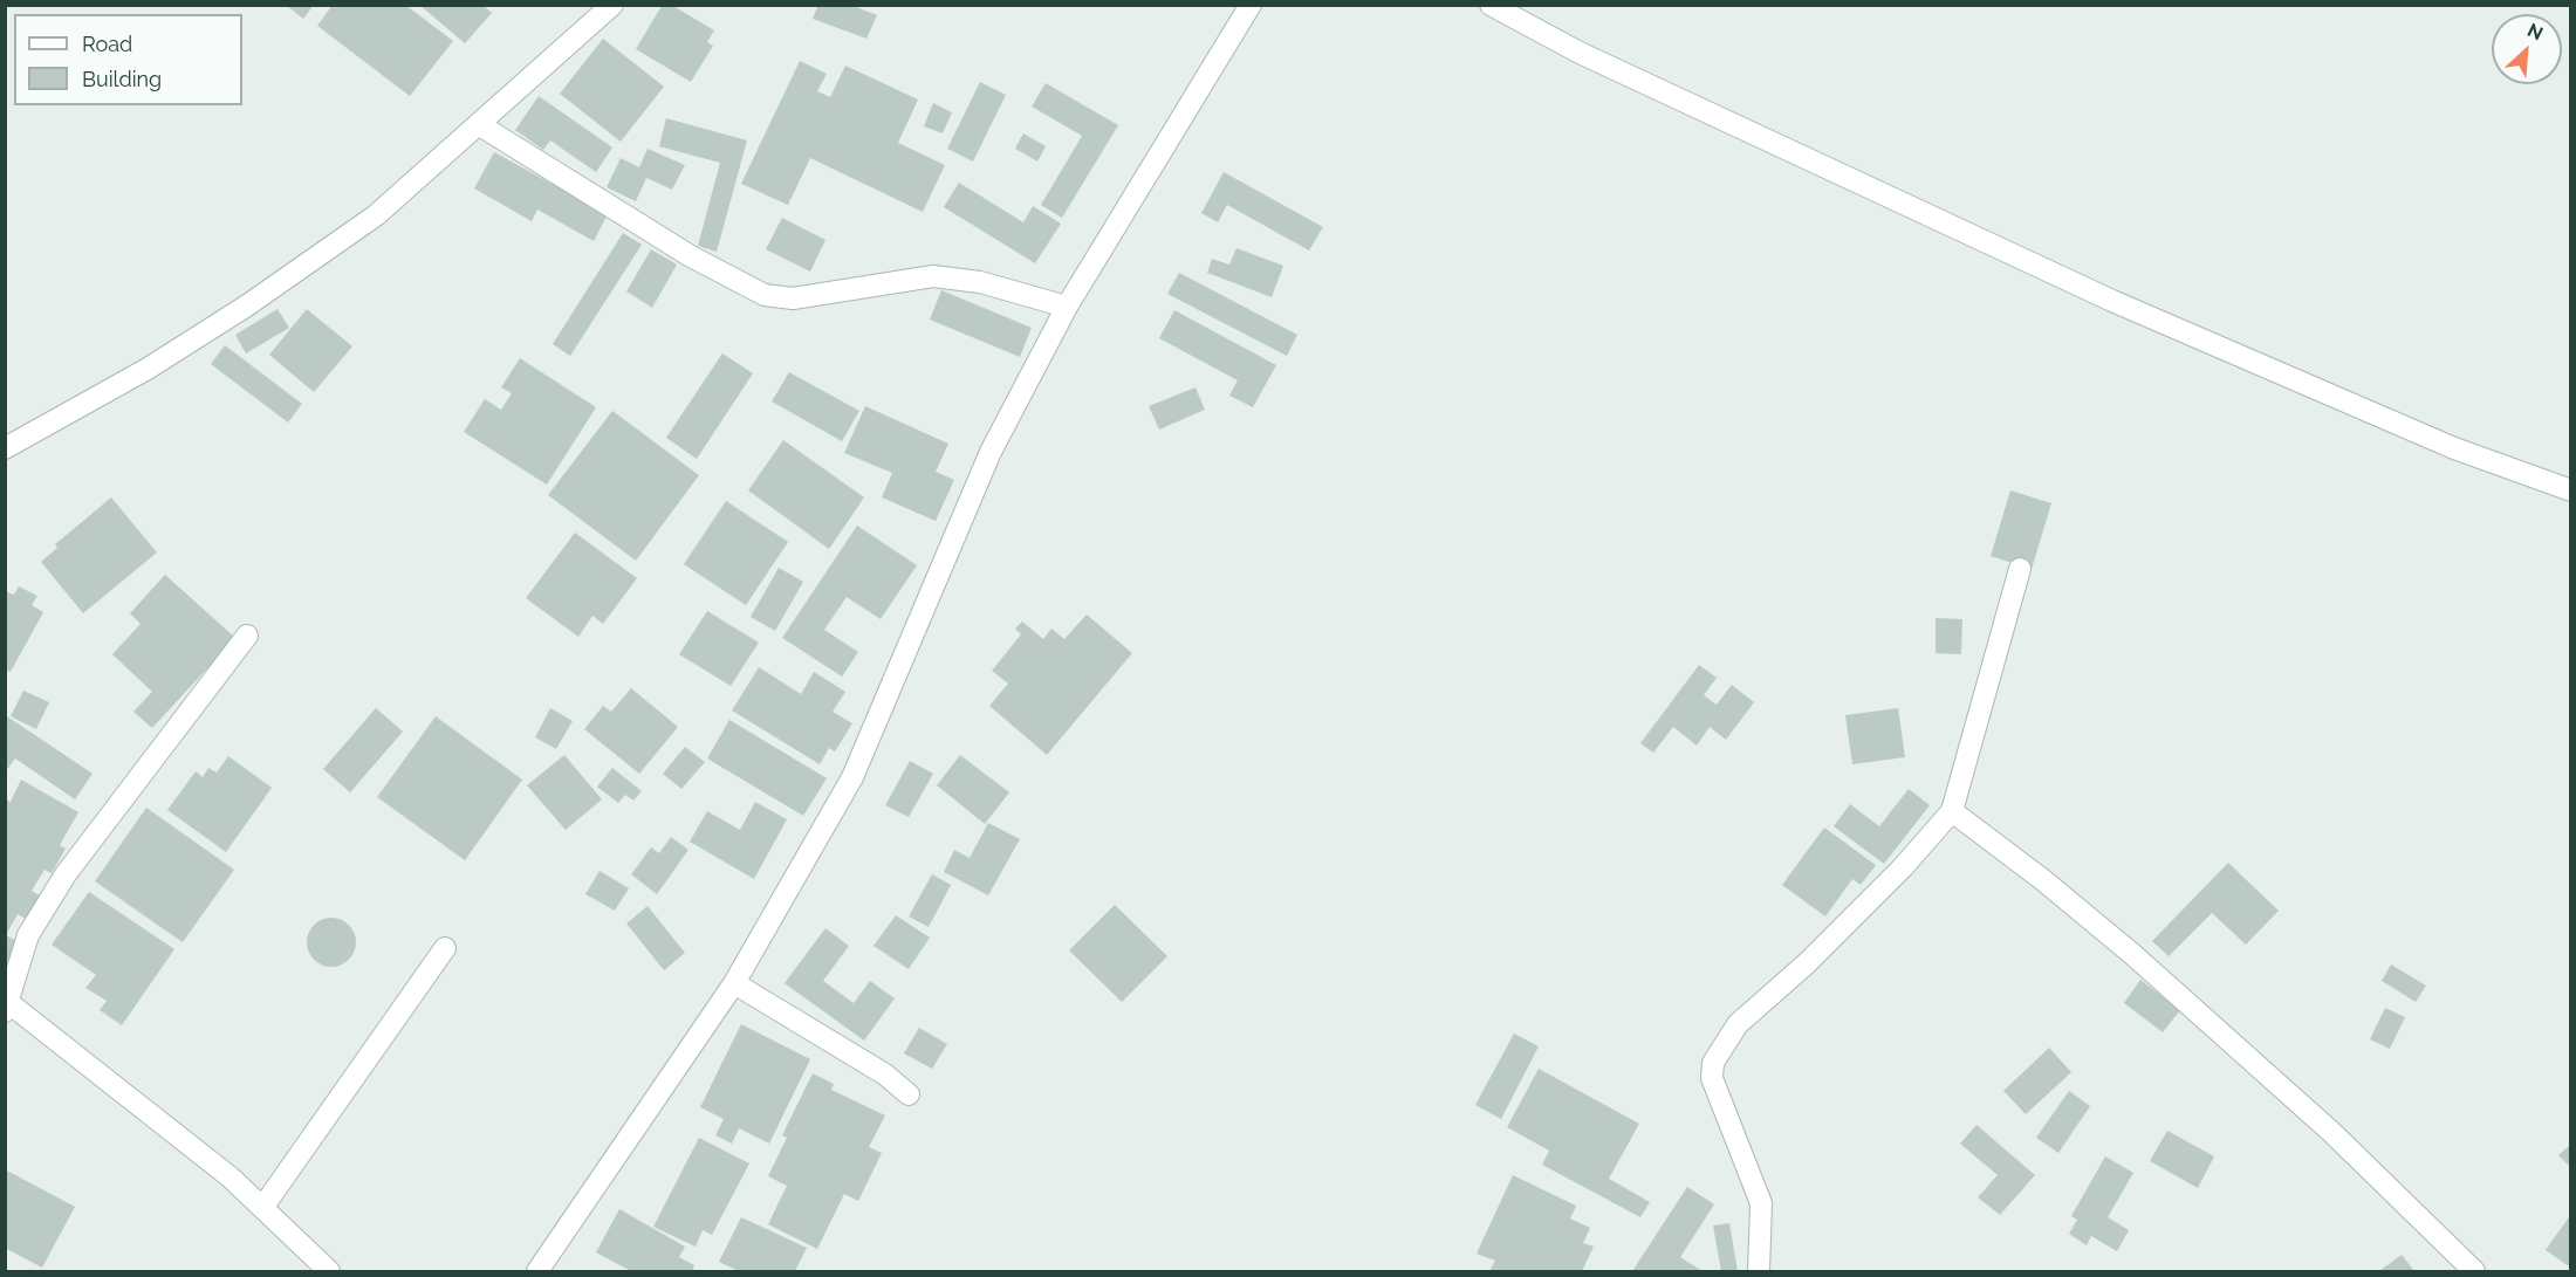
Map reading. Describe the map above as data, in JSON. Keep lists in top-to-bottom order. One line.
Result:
{"legend":["Road","Building"],"north":"top right"}
